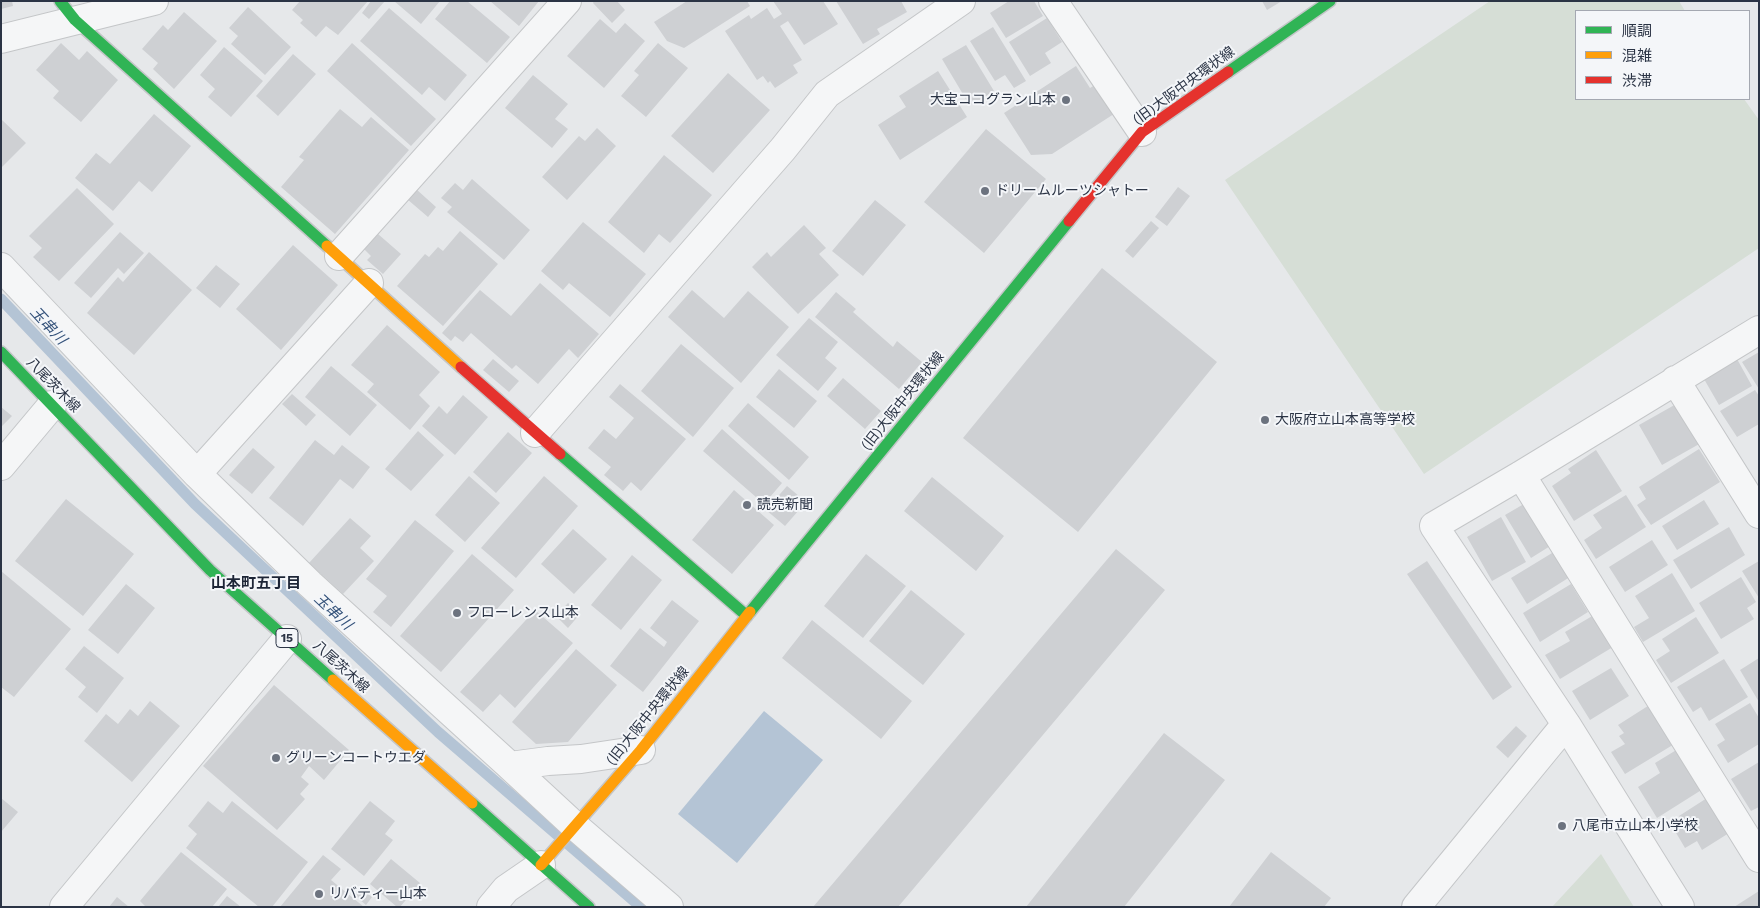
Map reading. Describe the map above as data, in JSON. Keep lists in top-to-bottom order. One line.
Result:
{"streets":{"street":["(旧)大阪中央環状線","八尾茨木線","15"]},"crossings":[["(旧)大阪中央環状線","八尾茨木線"]],"districts":["山本町五丁目"],"water":["玉串川"],"places":["大宝ココグラン山本","ドリームルーツシャトー","大阪府立山本高等学校","読売新聞","フローレンス山本","グリーンコートウエダ","八尾市立山本小学校","リバティー山本"],"legend":["順調","混雑","渋滞"]}
